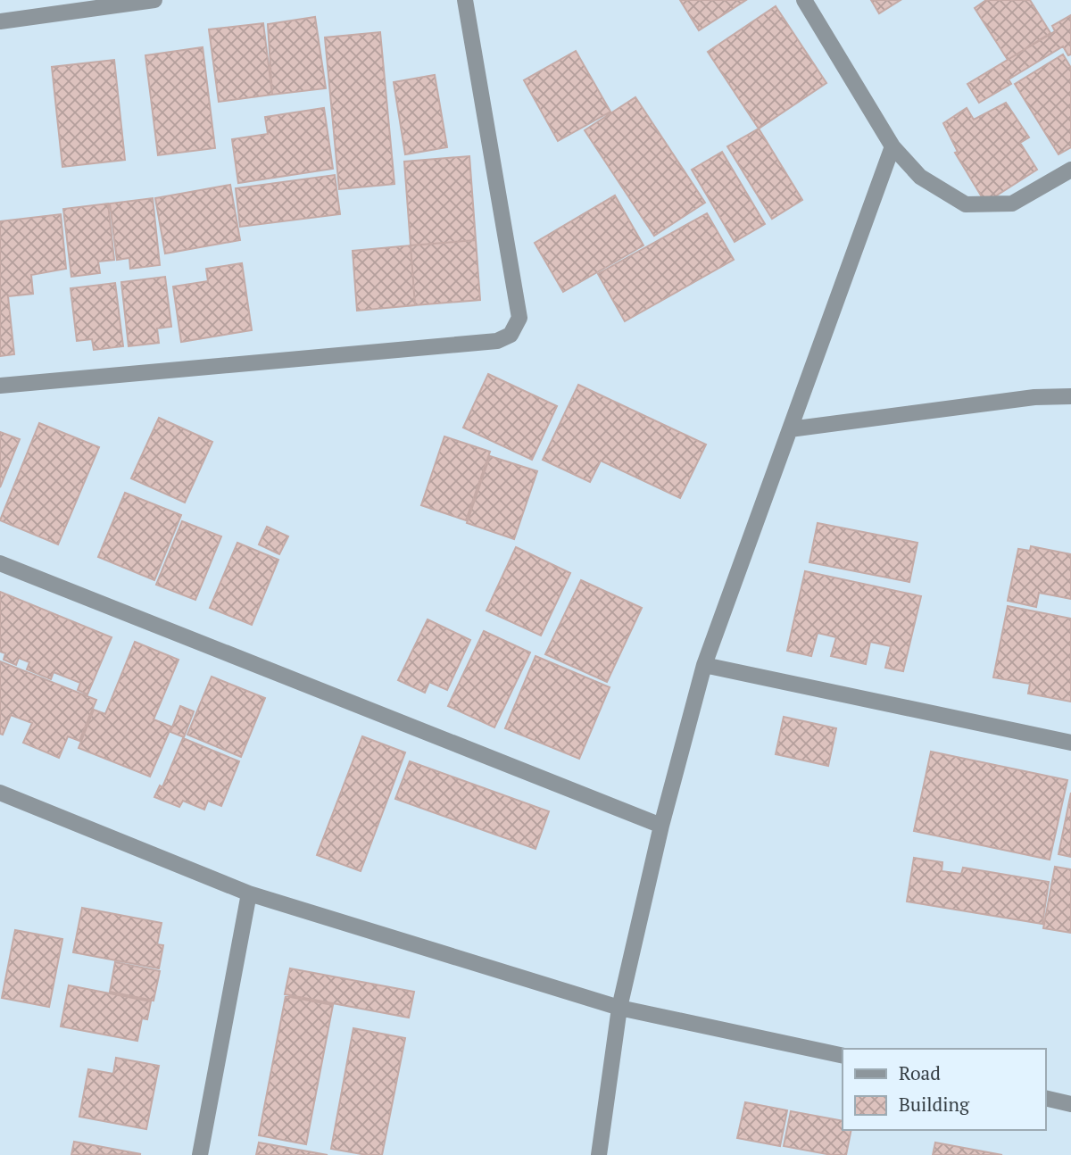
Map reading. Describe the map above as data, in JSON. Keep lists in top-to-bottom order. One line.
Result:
{"legend":["Road","Building"]}
